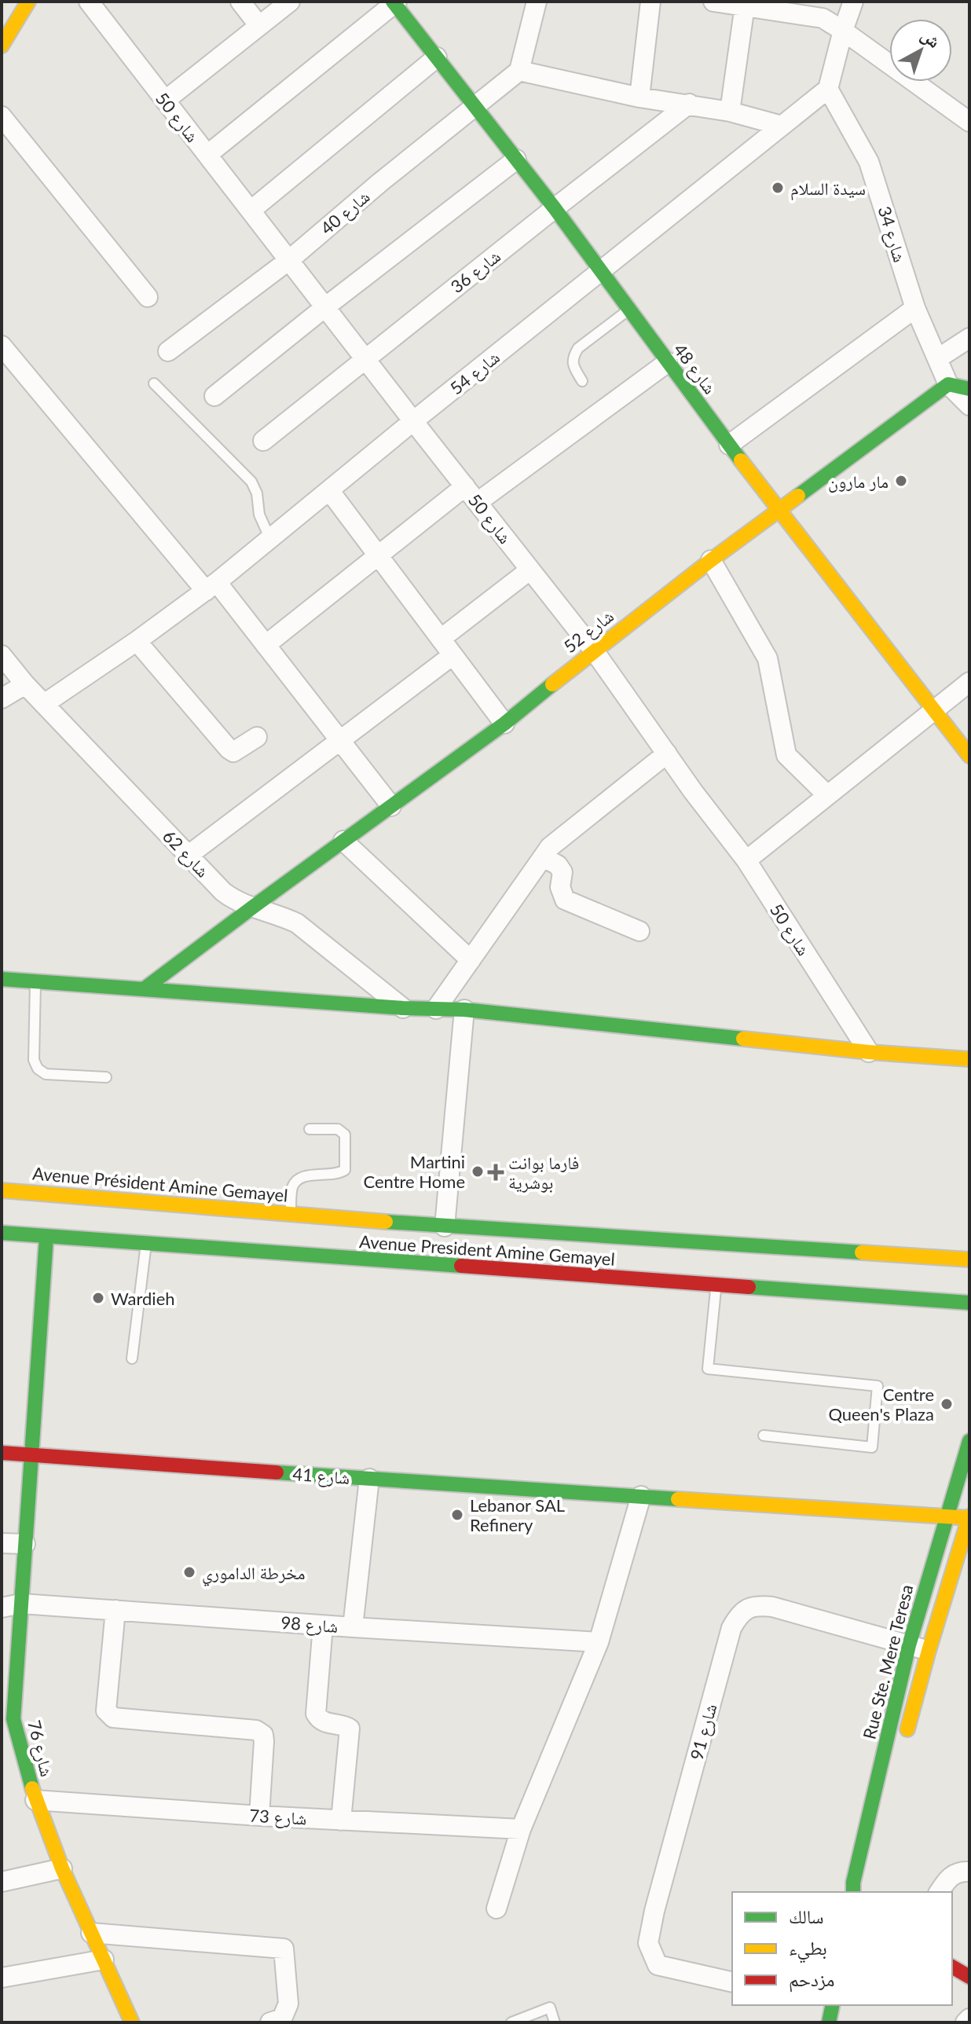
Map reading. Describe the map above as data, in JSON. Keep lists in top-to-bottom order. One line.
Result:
{"streets":{"main road":["شارع 48","شارع 52","Avenue Président Amine Gemayel","Avenue President Amine Gemayel","شارع 41","Rue Ste. Mere Teresa","شارع 76"],"street":["شارع 50","شارع 40","شارع 34","شارع 36","شارع 54","شارع 62","شارع 98","شارع 91","شارع 73"]},"crossings":[["شارع 50","شارع 40"],["شارع 50","شارع 36"],["شارع 50","شارع 54"],["شارع 50","شارع 52"],["شارع 40","شارع 48"],["شارع 34","شارع 54"],["شارع 34","شارع 52"],["شارع 36","شارع 48"],["شارع 48","شارع 54"],["شارع 48","شارع 52"],["شارع 54","شارع 62"],["شارع 52","شارع 62"],["Avenue Président Amine Gemayel","Avenue President Amine Gemayel"],["Avenue President Amine Gemayel","شارع 76"],["شارع 41","Rue Ste. Mere Teresa"],["شارع 41","شارع 76"],["شارع 98","شارع 76"],["Rue Ste. Mere Teresa","شارع 91"],["شارع 76","شارع 73"]],"places":{"other":["سيدة السلام","مار مارون","Martini Centre Home","Wardieh","Centre Queen's Plaza","Lebanor SAL Refinery","مخرطة الداموري"],"health":["فارما بوانت بوشرية"]},"legend":["سالك","بطيء","مزدحم"],"north":"top right"}
